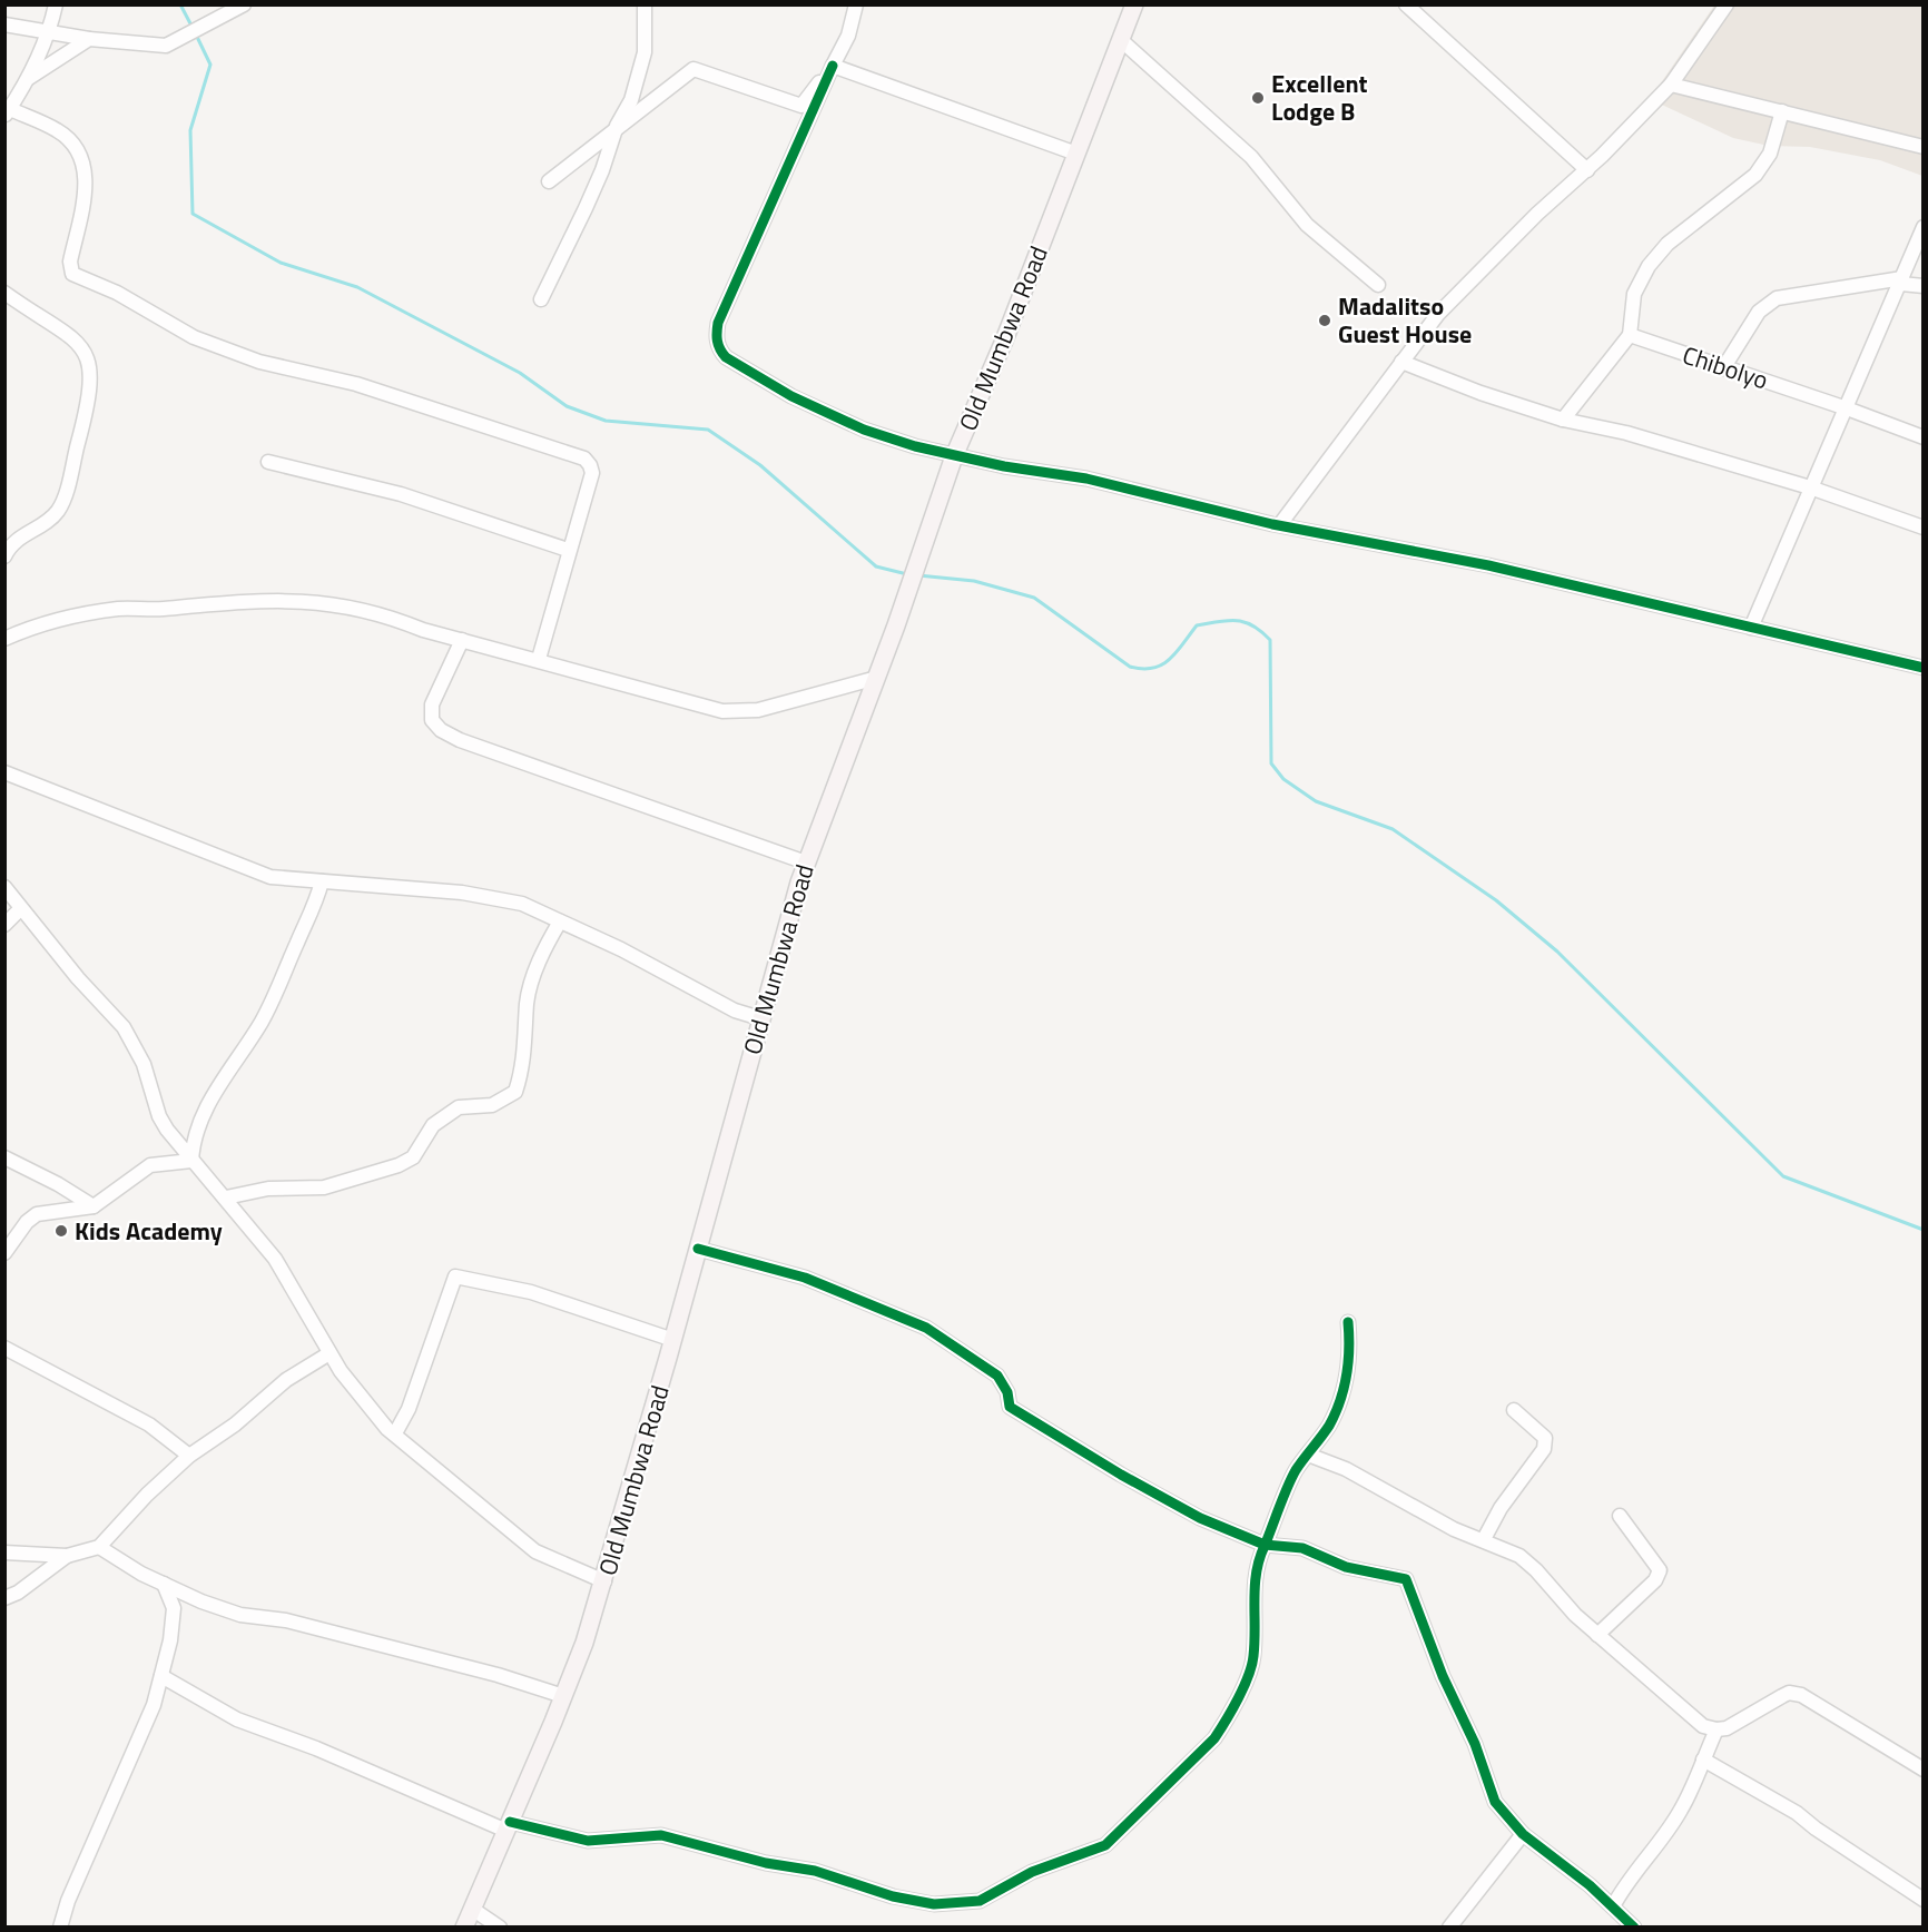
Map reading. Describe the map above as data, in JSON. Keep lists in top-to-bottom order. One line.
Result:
{"streets":{"main road":["Old Mumbwa Road"],"street":["Chibolyo"]},"places":["Excellent Lodge B","Madalitso Guest House","Kids Academy"]}
